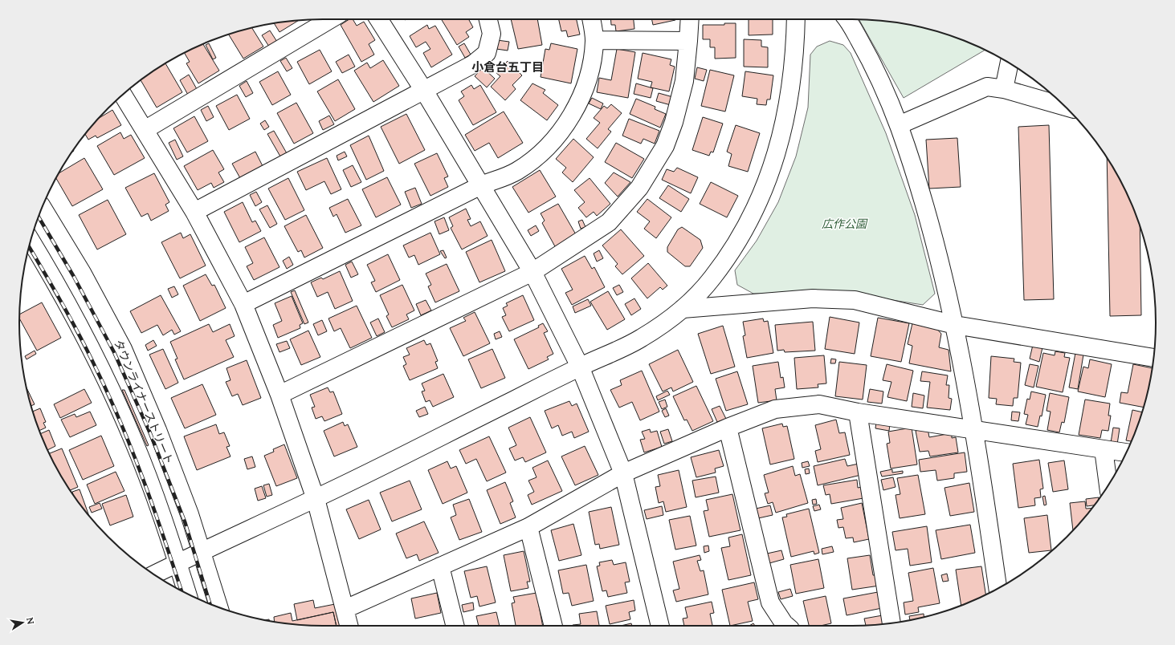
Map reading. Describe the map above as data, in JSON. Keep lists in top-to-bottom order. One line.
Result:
{"streets":{"street":["タウンライナーストリート"]},"districts":["小倉台五丁目"],"parks":["広作公園"],"north":"right"}
